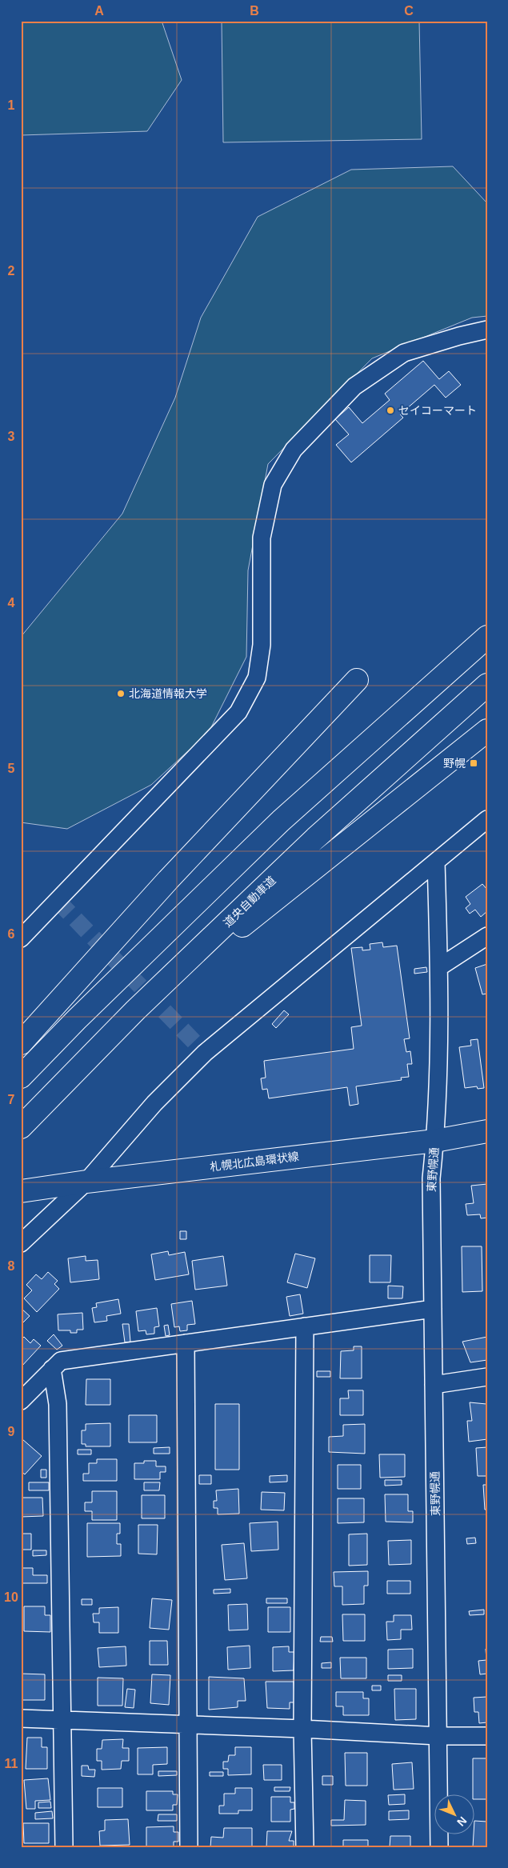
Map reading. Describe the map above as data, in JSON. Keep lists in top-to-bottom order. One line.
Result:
{"streets":{"main road":["道央自動車道","札幌北広島環状線"],"street":["東野幌通"]},"crossings":[["札幌北広島環状線","東野幌通"]],"places":{"other":["セイコーマート","北海道情報大学"],"transit":["野幌"]},"north":"bottom right","grid":{"columns":["A","B","C"],"rows":["1","2","3","4","5","6","7","8","9","10","11"]}}
